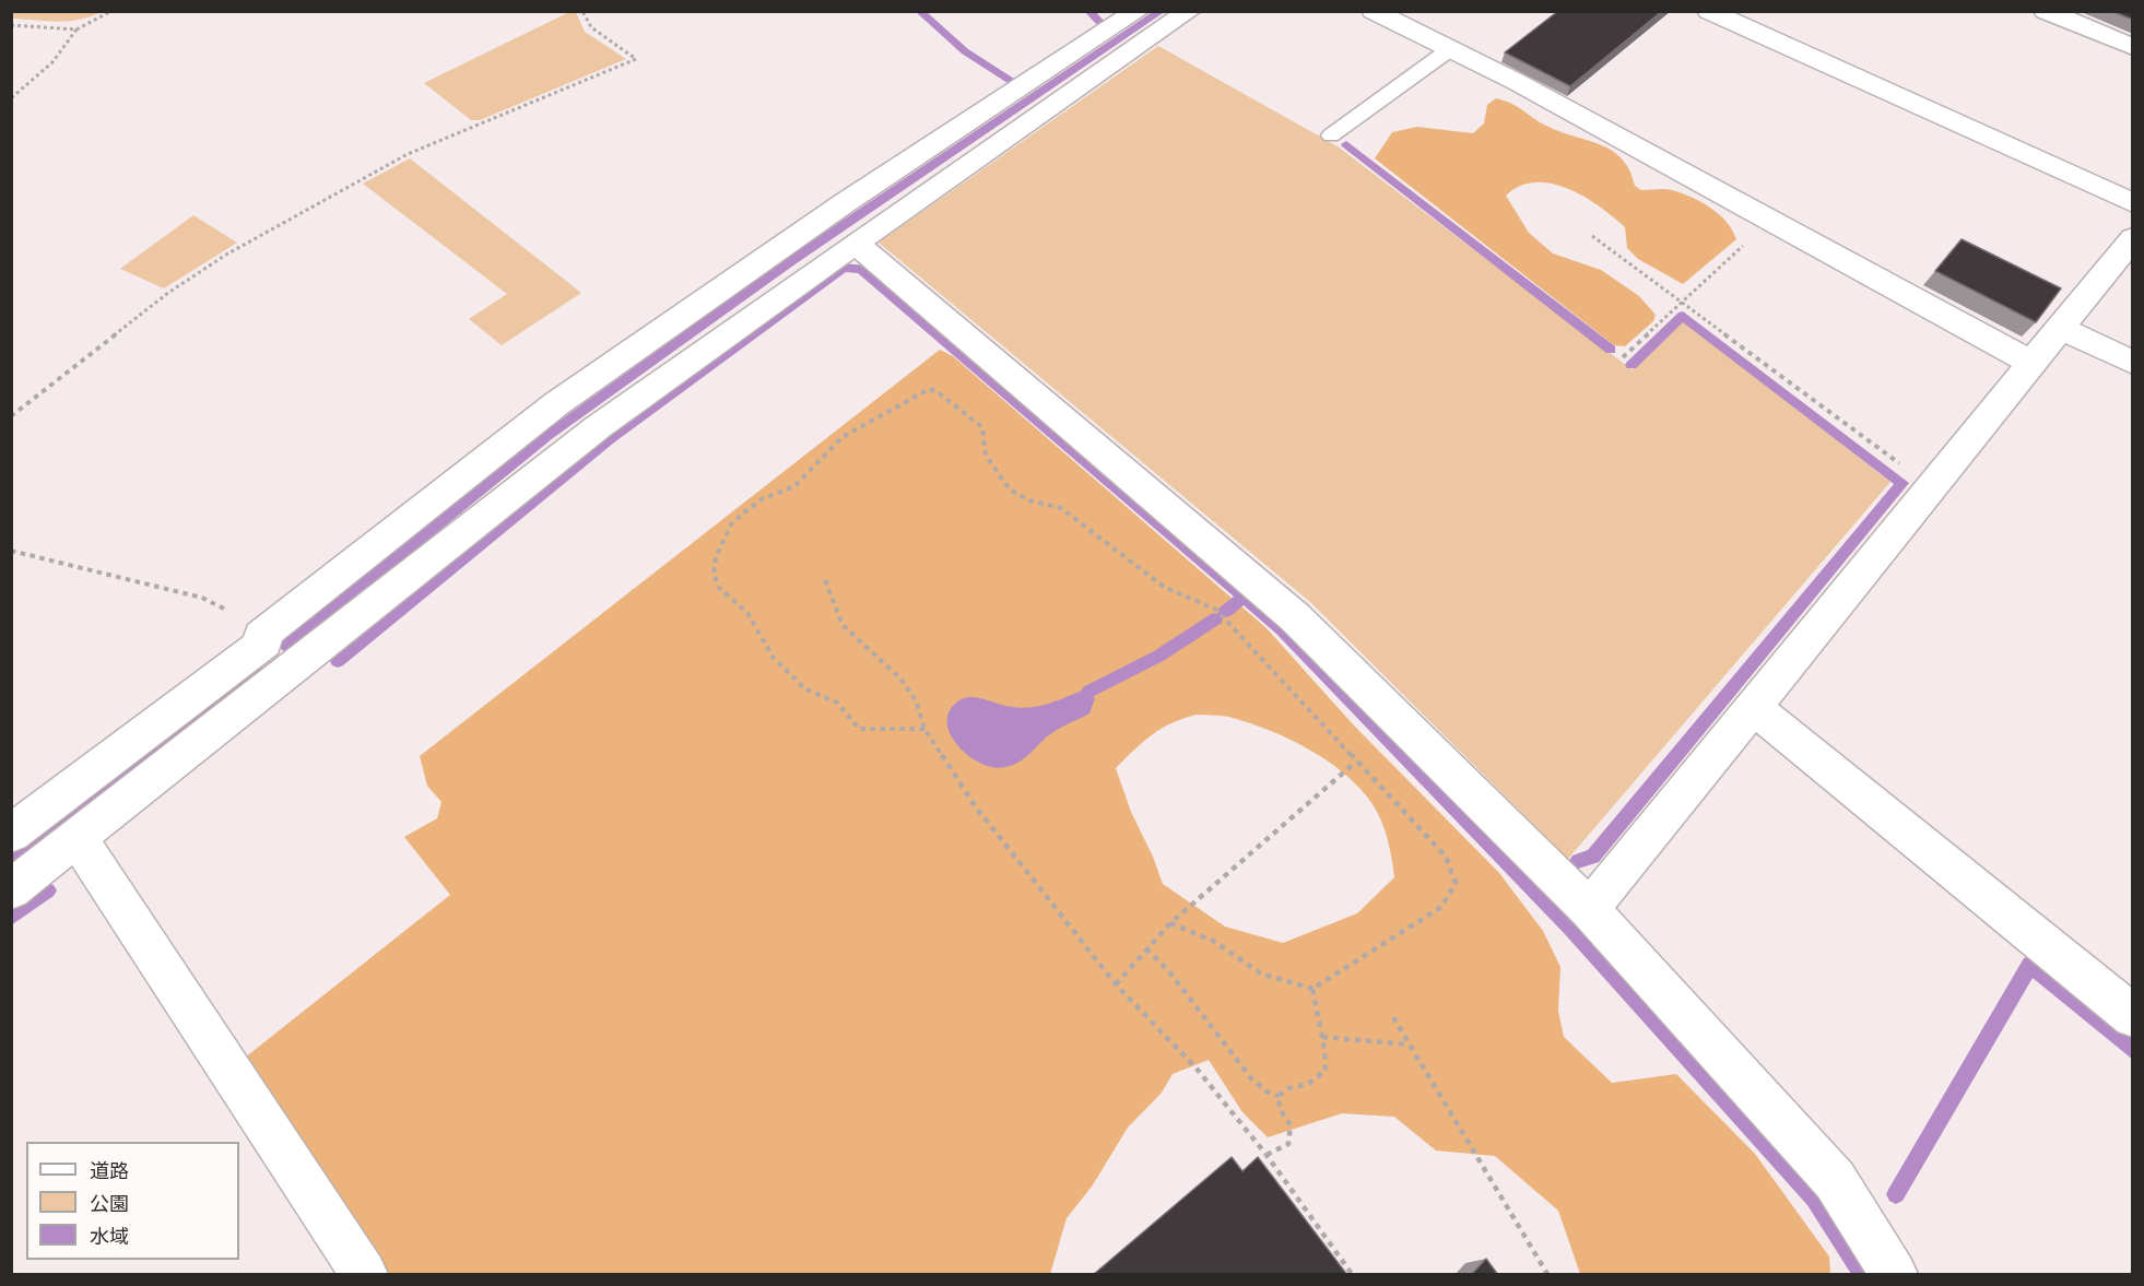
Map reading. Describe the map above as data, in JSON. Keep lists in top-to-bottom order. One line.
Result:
{"legend":["道路","公園","水域"]}
